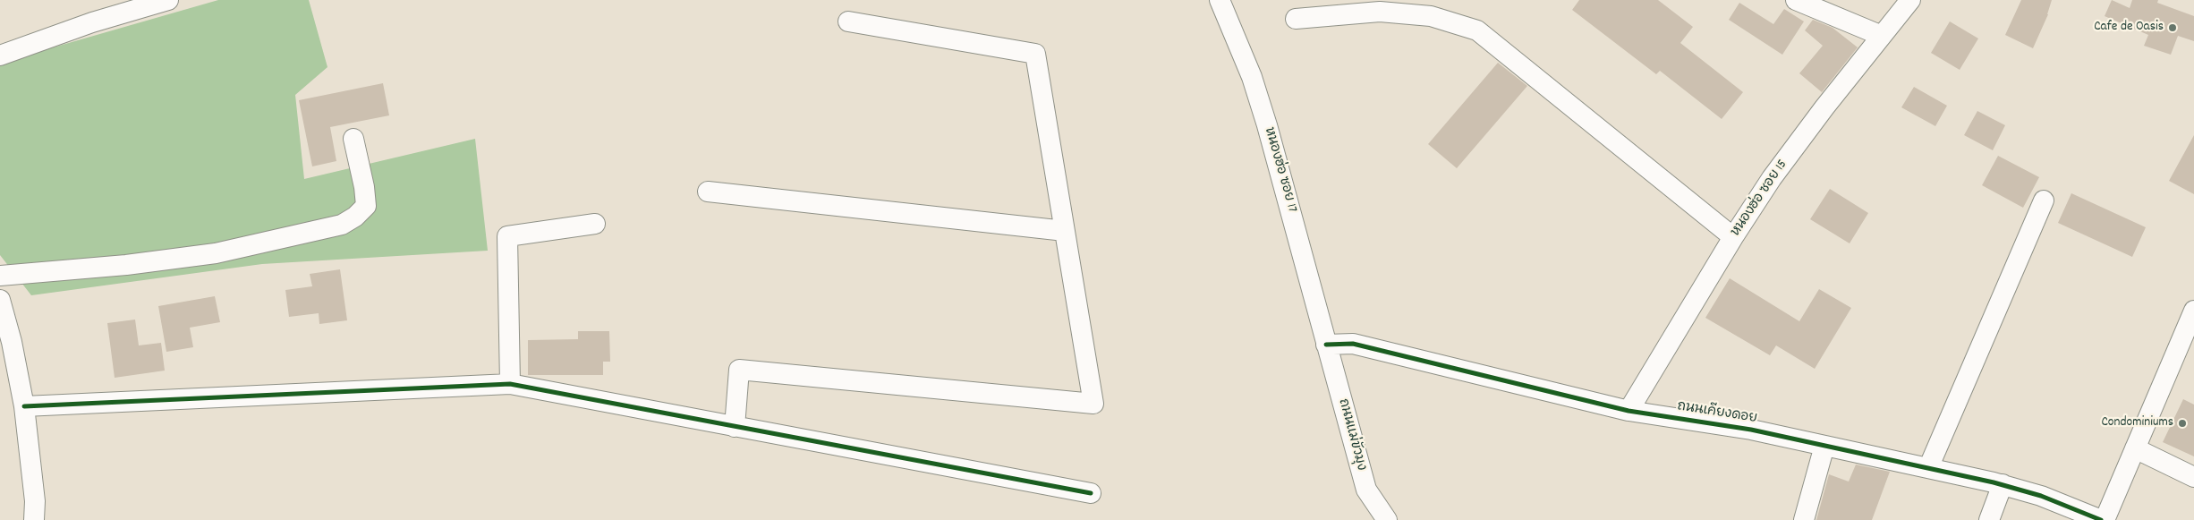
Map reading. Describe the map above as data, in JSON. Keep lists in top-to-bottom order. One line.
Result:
{"streets":{"street":["หนองฮ่อ ซอย 17","หนองฮ่อ ซอย 15","ถนนเคียงดอย","ถนนแม่ขัวมุง"]},"crossings":[["หนองฮ่อ ซอย 17","ถนนเคียงดอย"],["หนองฮ่อ ซอย 17","ถนนแม่ขัวมุง"],["หนองฮ่อ ซอย 15","ถนนเคียงดอย"],["ถนนเคียงดอย","ถนนแม่ขัวมุง"]],"places":["Cafe de Oasis","Condominiums"]}
